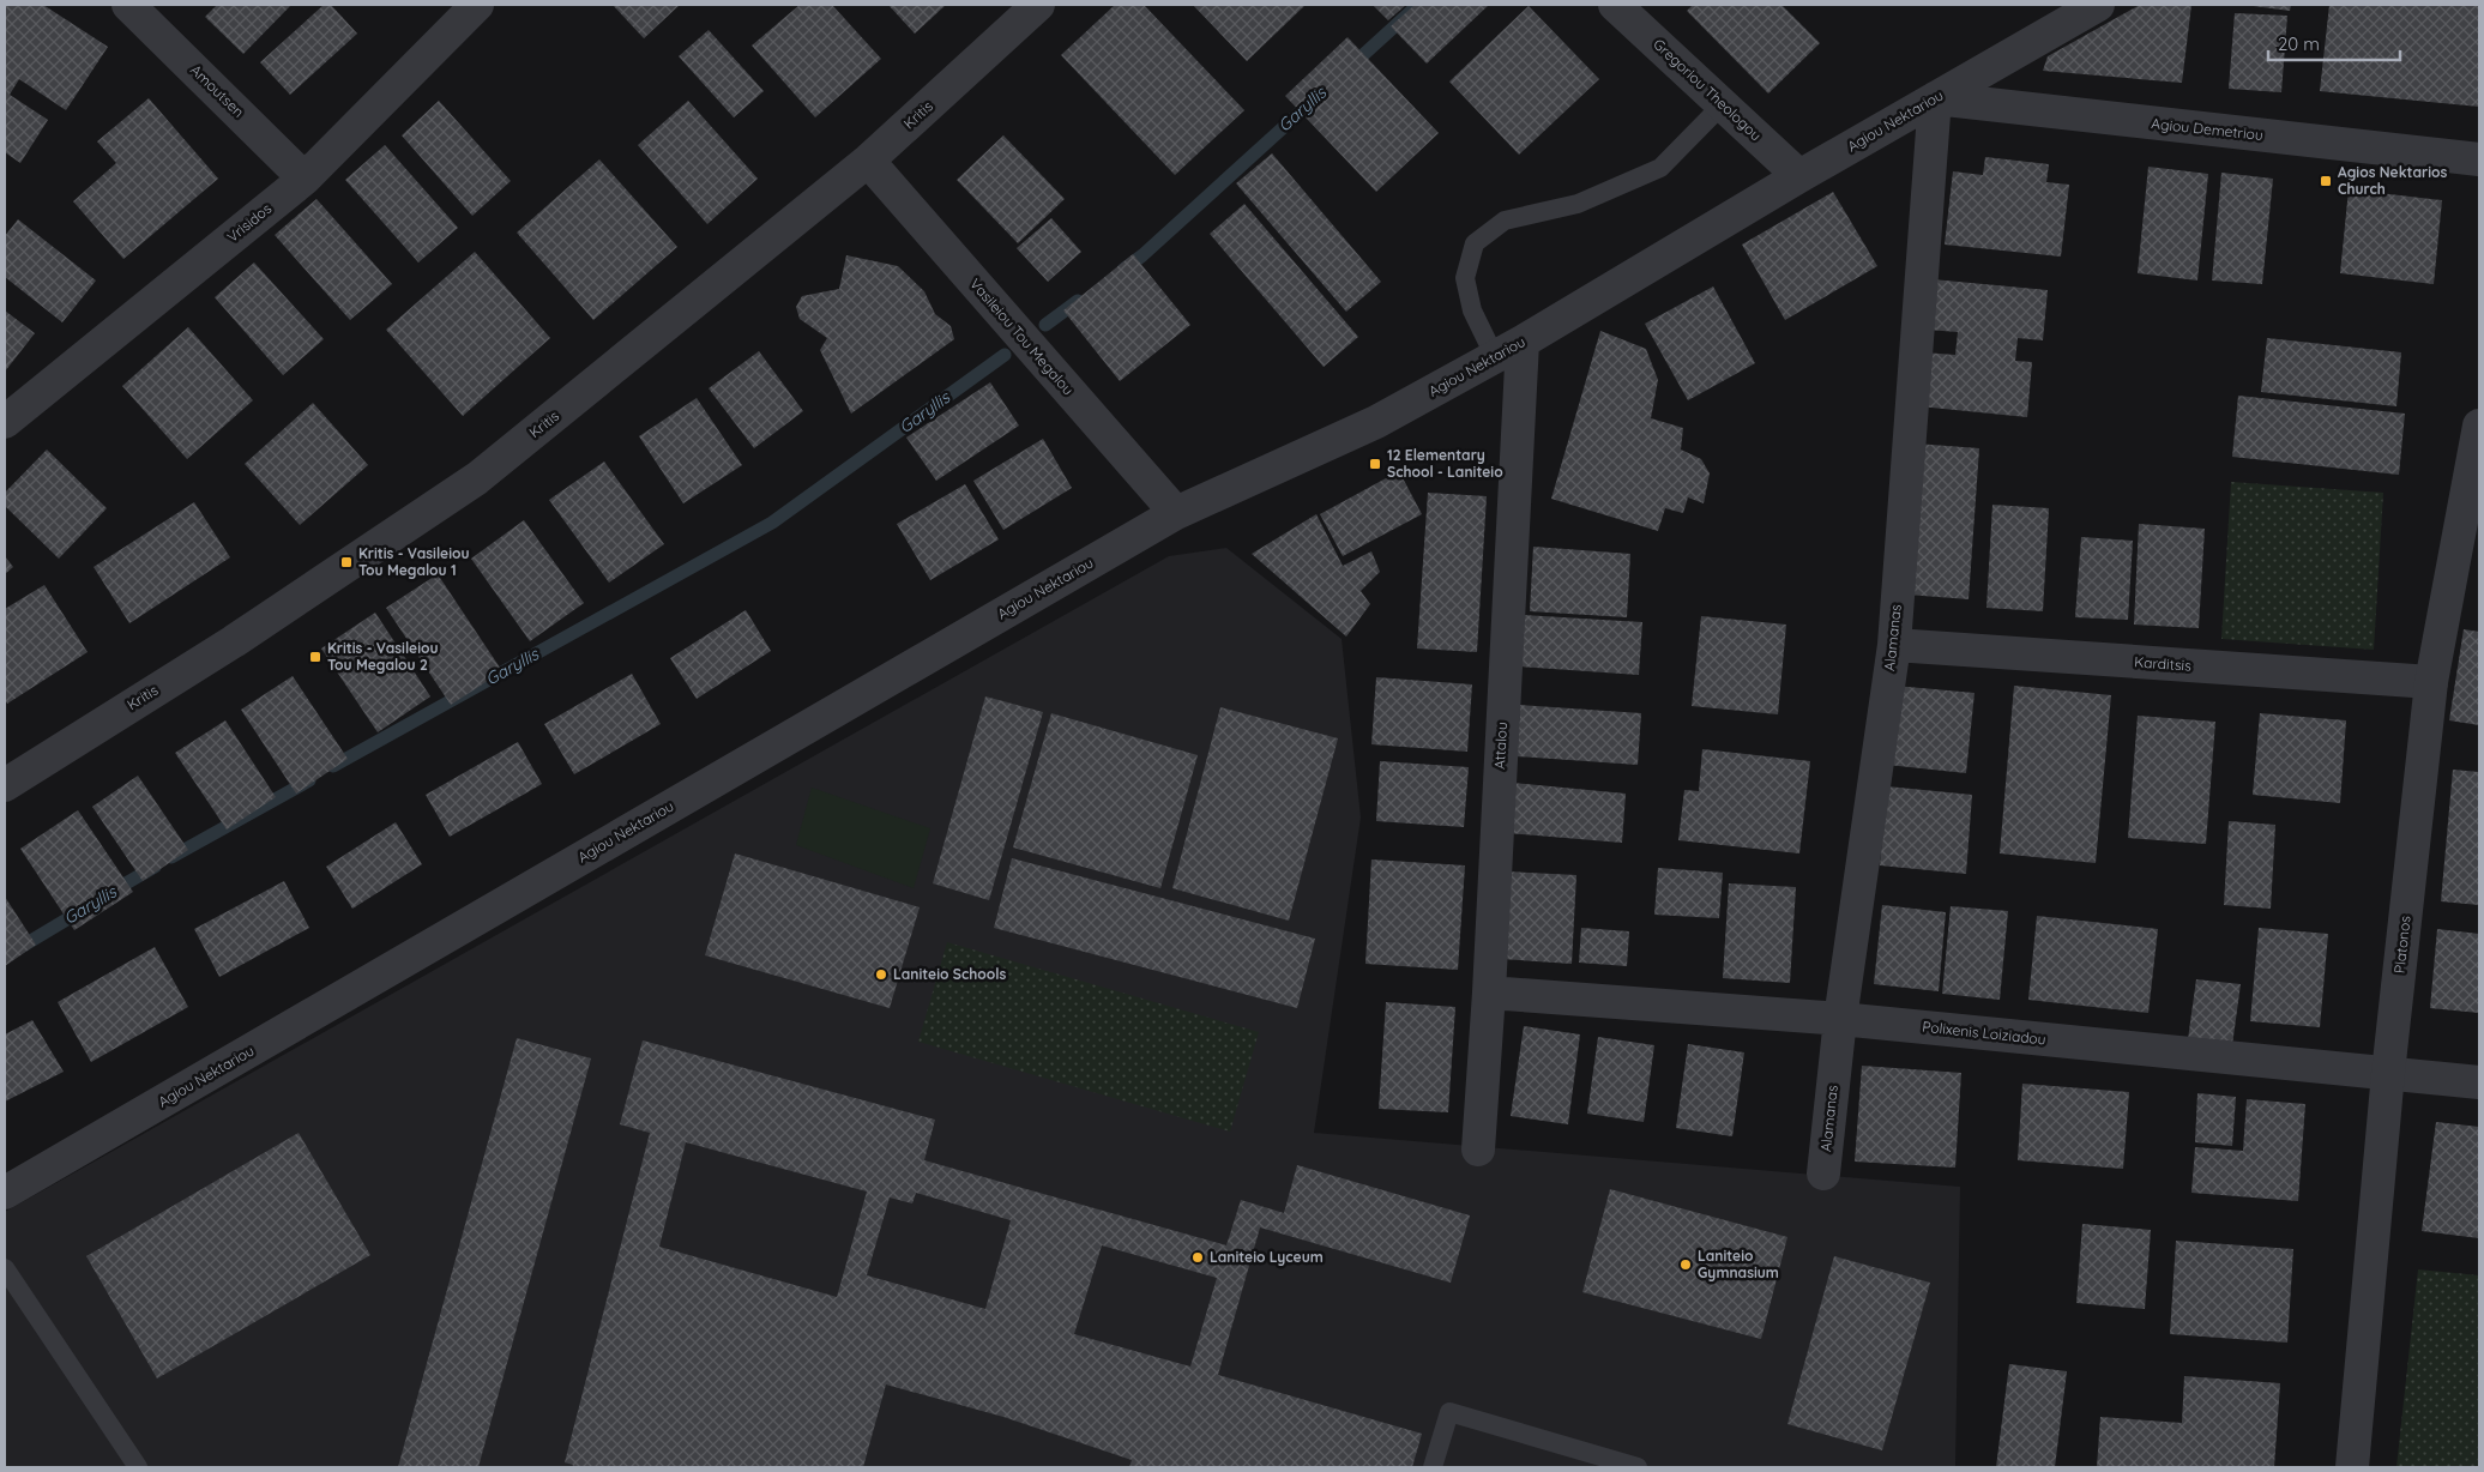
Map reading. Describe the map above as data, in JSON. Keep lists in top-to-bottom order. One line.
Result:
{"streets":{"street":["Gregoriou Theologou","Amoutsen","Kritis","Agiou Nektariou","Agiou Demetriou","Vrisidos","Vasileiou Tou Megalou","Alamanas","Karditsis","Attalou","Platonos","Polixenis Loiziadou"]},"crossings":[["Gregoriou Theologou","Agiou Nektariou"],["Amoutsen","Vrisidos"],["Kritis","Vasileiou Tou Megalou"],["Agiou Nektariou","Agiou Demetriou"],["Agiou Nektariou","Vasileiou Tou Megalou"],["Agiou Nektariou","Alamanas"],["Agiou Nektariou","Attalou"],["Agiou Demetriou","Alamanas"],["Alamanas","Karditsis"],["Alamanas","Polixenis Loiziadou"],["Karditsis","Platonos"],["Attalou","Polixenis Loiziadou"],["Platonos","Polixenis Loiziadou"]],"water":["Garyllis"],"places":{"transit":["Agios Nektarios Church","12 Elementary School - Laniteio","Kritis - Vasileiou Tou Megalou 1","Kritis - Vasileiou Tou Megalou 2"],"other":["Laniteio Schools","Laniteio Lyceum","Laniteio Gymnasium"]},"scale_bar":"20 m"}
